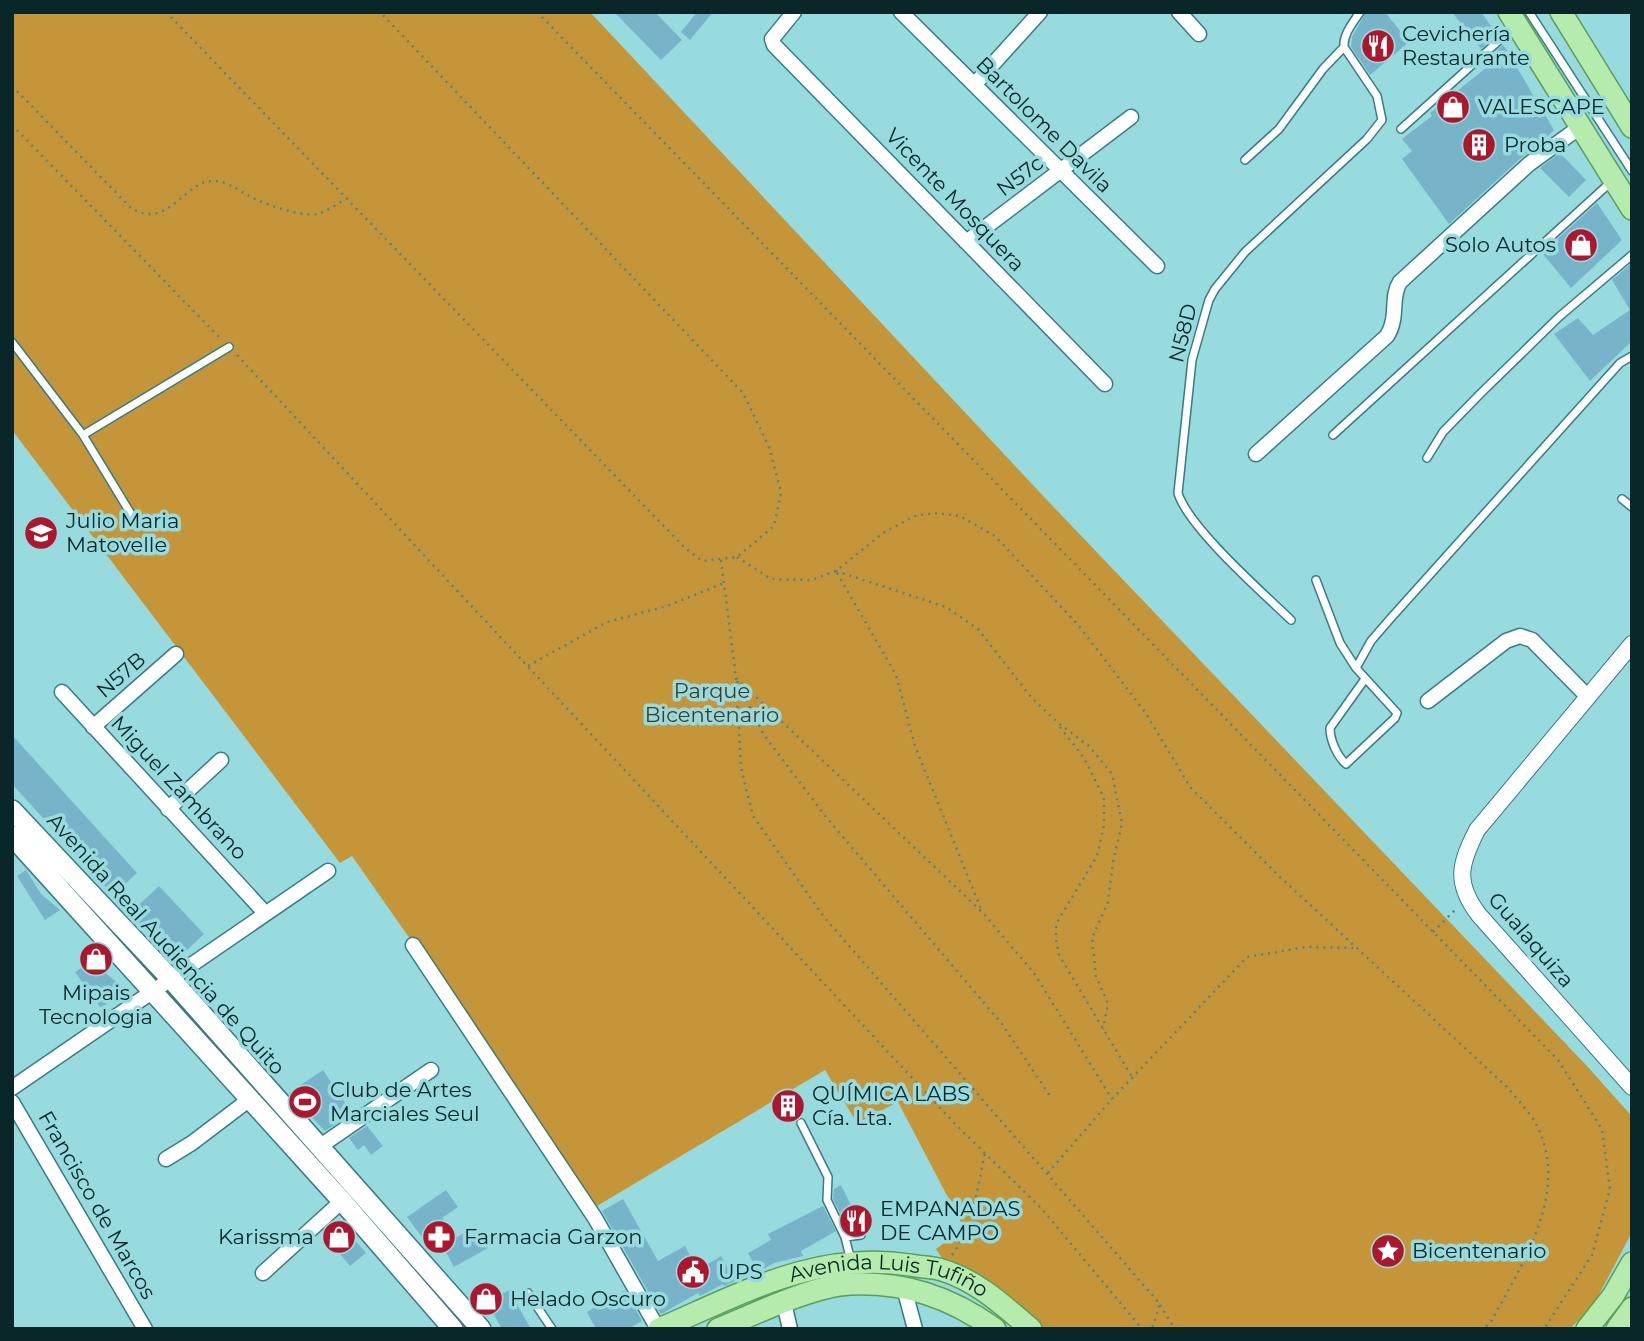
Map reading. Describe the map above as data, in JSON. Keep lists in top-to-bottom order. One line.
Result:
{"streets":{"main road":["Avenida Real Audiencia de Quito","Avenida Luis Tufiño"],"street":["Bartolome Davila","N57c","Vicente Mosquera","N57B","Miguel Zambrano","Gualaquiza","Francisco de Marcos"],"lane":["N58D"]},"crossings":[["Bartolome Davila","N57c"],["N57c","Vicente Mosquera"],["N57B","Miguel Zambrano"]],"parks":["Parque Bicentenario"],"places":{"restaurant":["Cevichería Restaurante","EMPANADAS DE CAMPO"],"shop":["VALESCAPE","Solo Autos","Mipais Tecnologia","Karissma","Helado Oscuro"],"building":["Proba","QUÍMICA LABS Cía. Lta."],"school or university":["Julio Maria Matovelle"],"sports":["Club de Artes Marciales Seul"],"pharmacy":["Farmacia Garzon"],"place":["Bicentenario"],"public building":["UPS"]}}
